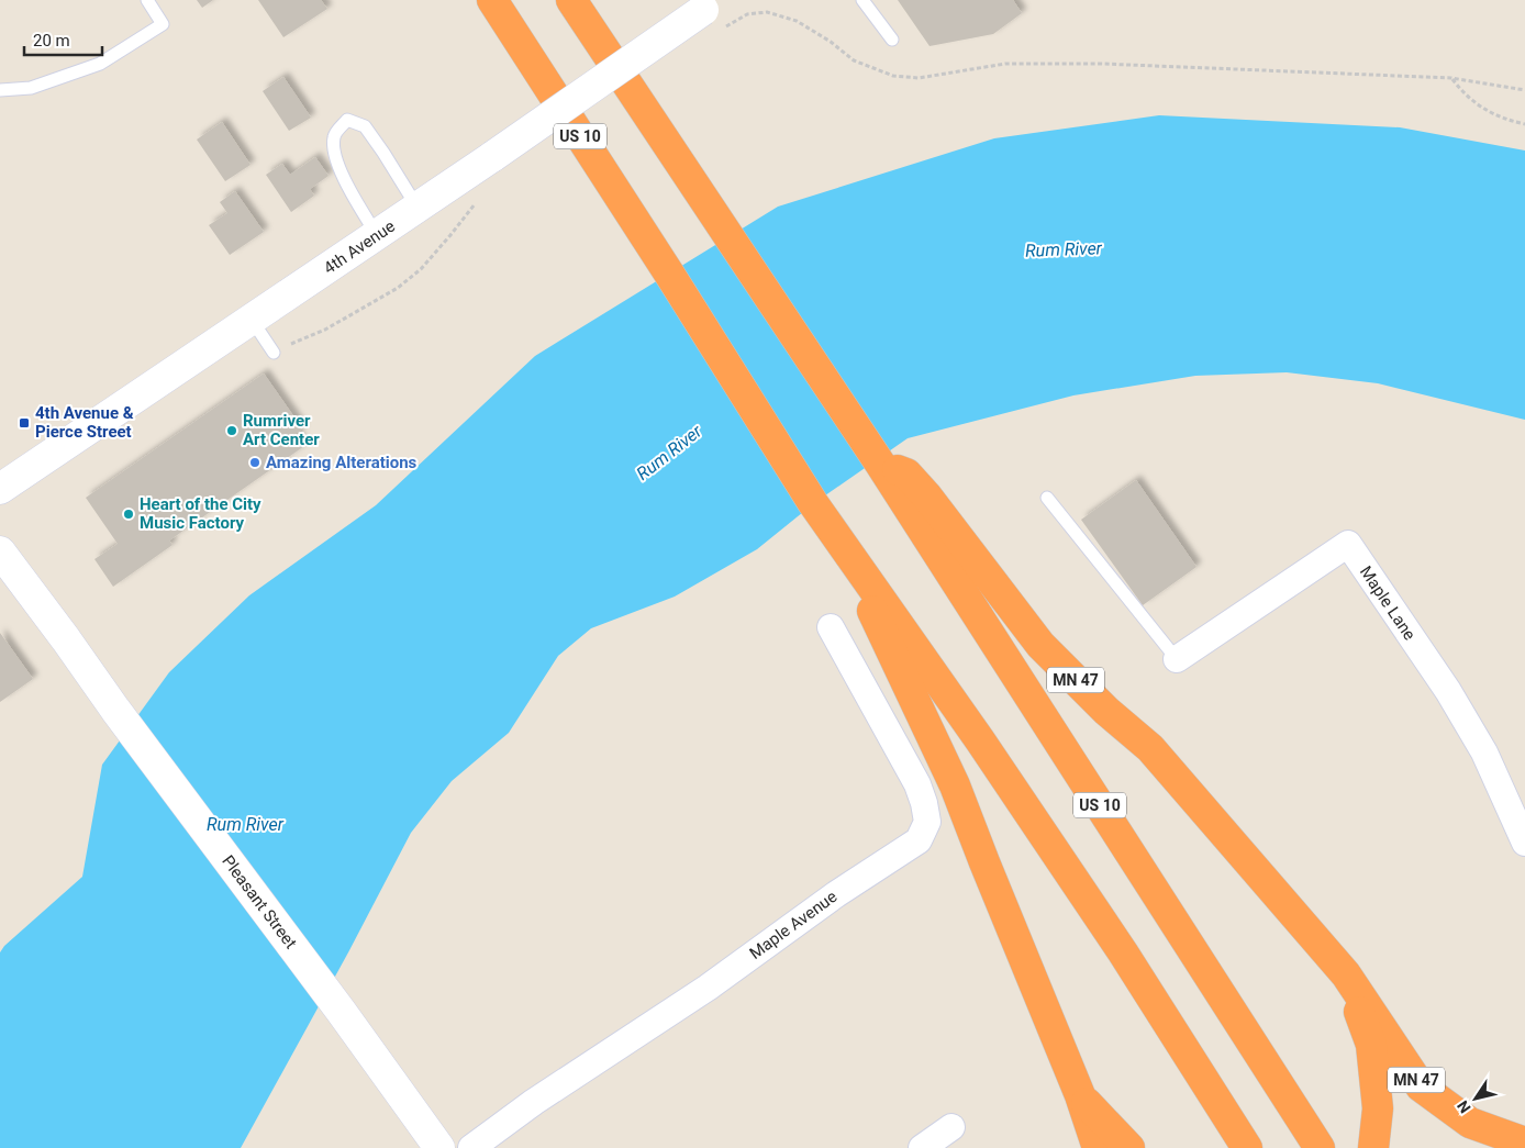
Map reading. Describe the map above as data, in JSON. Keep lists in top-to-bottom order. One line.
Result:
{"streets":{"highway":["US 10","MN 47"],"street":["4th Avenue","Maple Lane","Pleasant Street","Maple Avenue"]},"crossings":[["US 10","MN 47"]],"water":["Rum River"],"places":{"transit":["4th Avenue & Pierce Street"],"other":["Rumriver Art Center","Amazing Alterations","Heart of the City Music Factory"]},"scale_bar":"20 m","north":"bottom left"}
